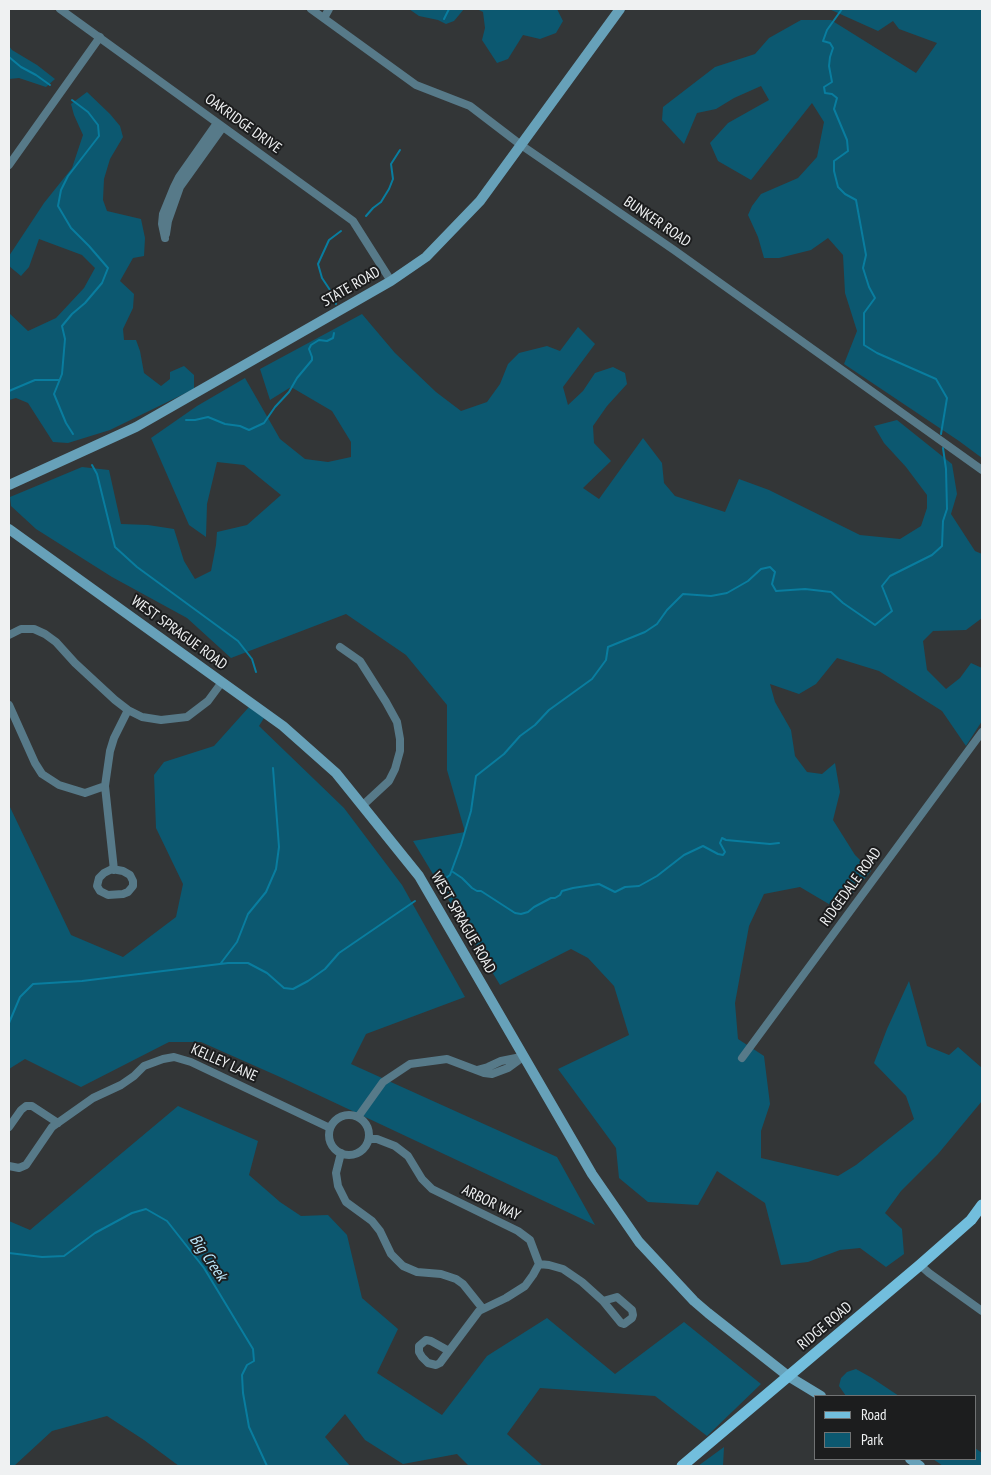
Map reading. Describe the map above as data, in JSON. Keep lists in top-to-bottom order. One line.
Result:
{"streets":{"main road":["RIDGE ROAD"],"street":["OAKRIDGE DRIVE","BUNKER ROAD","STATE ROAD","WEST SPRAGUE ROAD","RIDGEDALE ROAD","KELLEY LANE","ARBOR WAY"]},"crossings":[["OAKRIDGE DRIVE","STATE ROAD"],["BUNKER ROAD","STATE ROAD"],["WEST SPRAGUE ROAD","RIDGE ROAD"],["KELLEY LANE","ARBOR WAY"]],"water":["Big Creek"],"legend":["Road","Park"]}
